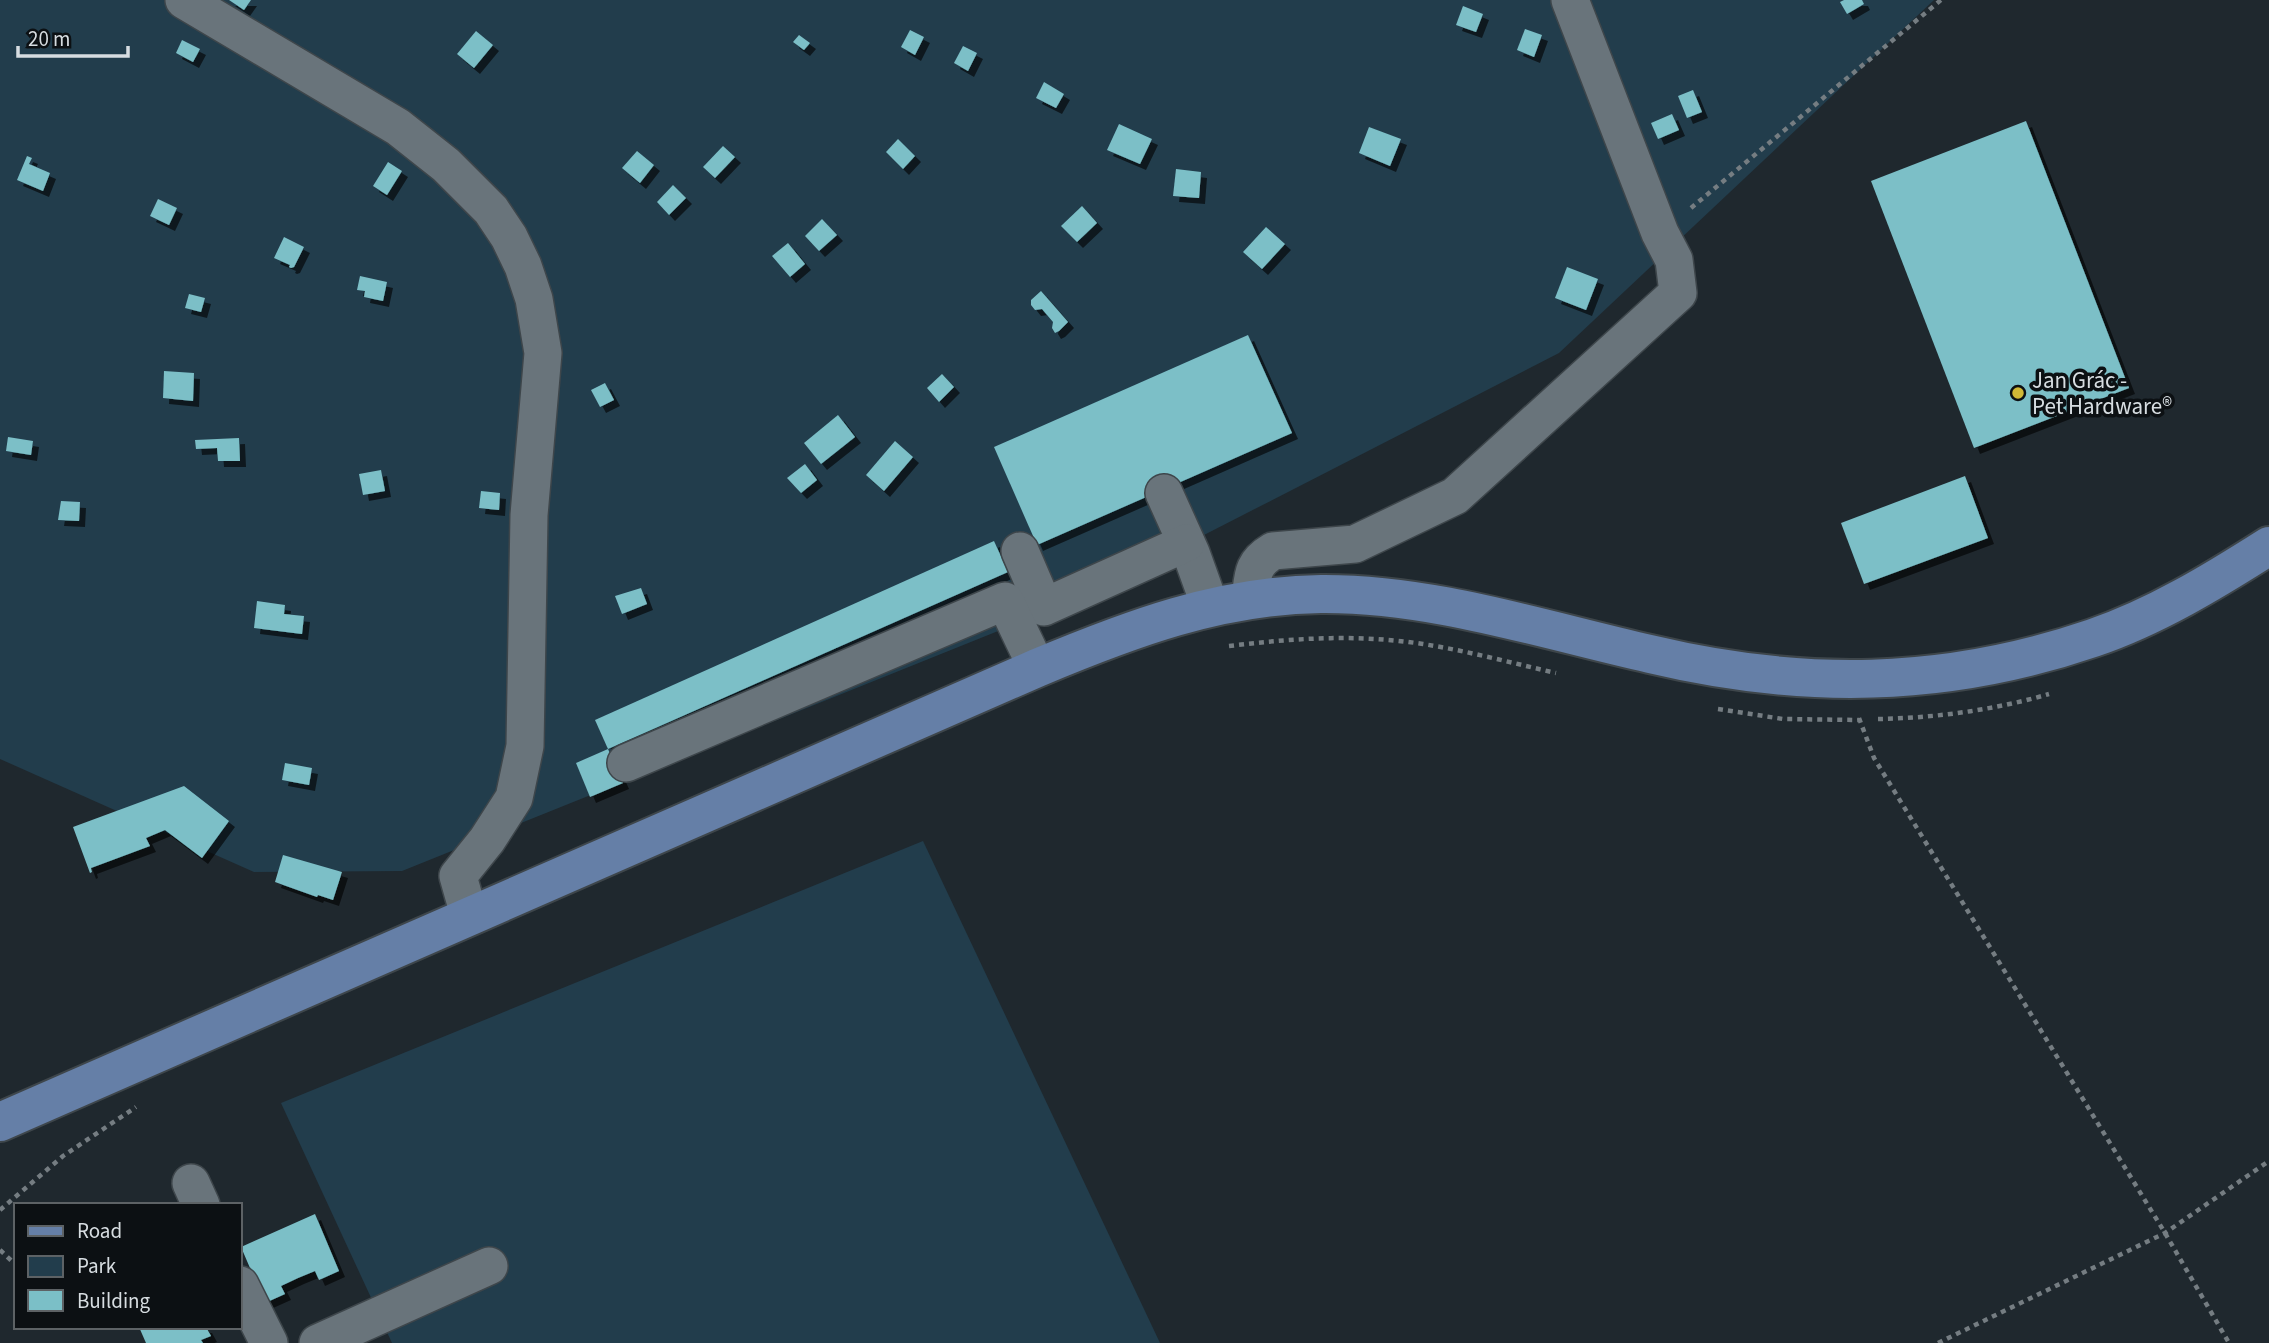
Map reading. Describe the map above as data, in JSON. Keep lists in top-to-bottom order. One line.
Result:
{"places":["Jan Grác - Pet Hardware®"],"legend":["Road","Park","Building"],"scale_bar":"20 m"}
